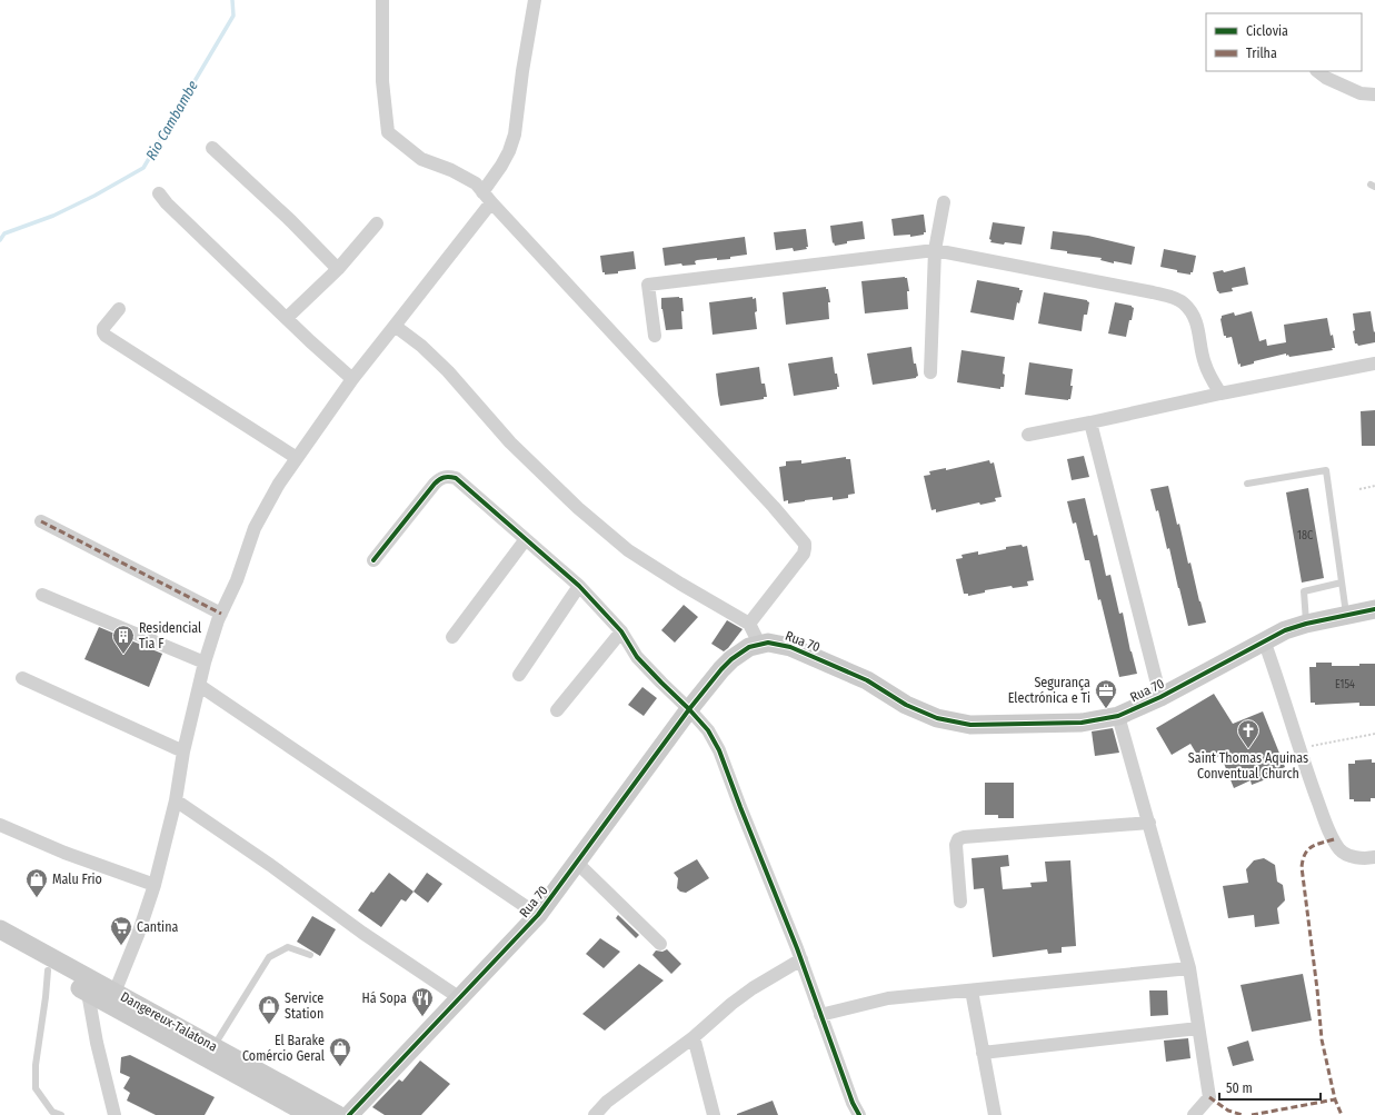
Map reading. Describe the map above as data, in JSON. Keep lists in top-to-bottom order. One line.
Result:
{"streets":{"street":["Rua 70","Dangereux-Talatona"]},"water":["Rio Cambambe"],"places":{"building":["Residencial Tia F"],"office":["Segurança Electrónica e Ti"],"church":["Saint Thomas Aquinas Conventual Church"],"shop":["Malu Frio","Service Station","El Barake Comércio Geral"],"supermarket":["Cantina"],"restaurant":["Há Sopa"]},"house_numbers":["18C","E154"],"legend":["Ciclovia","Trilha"],"scale_bar":"50 m"}
